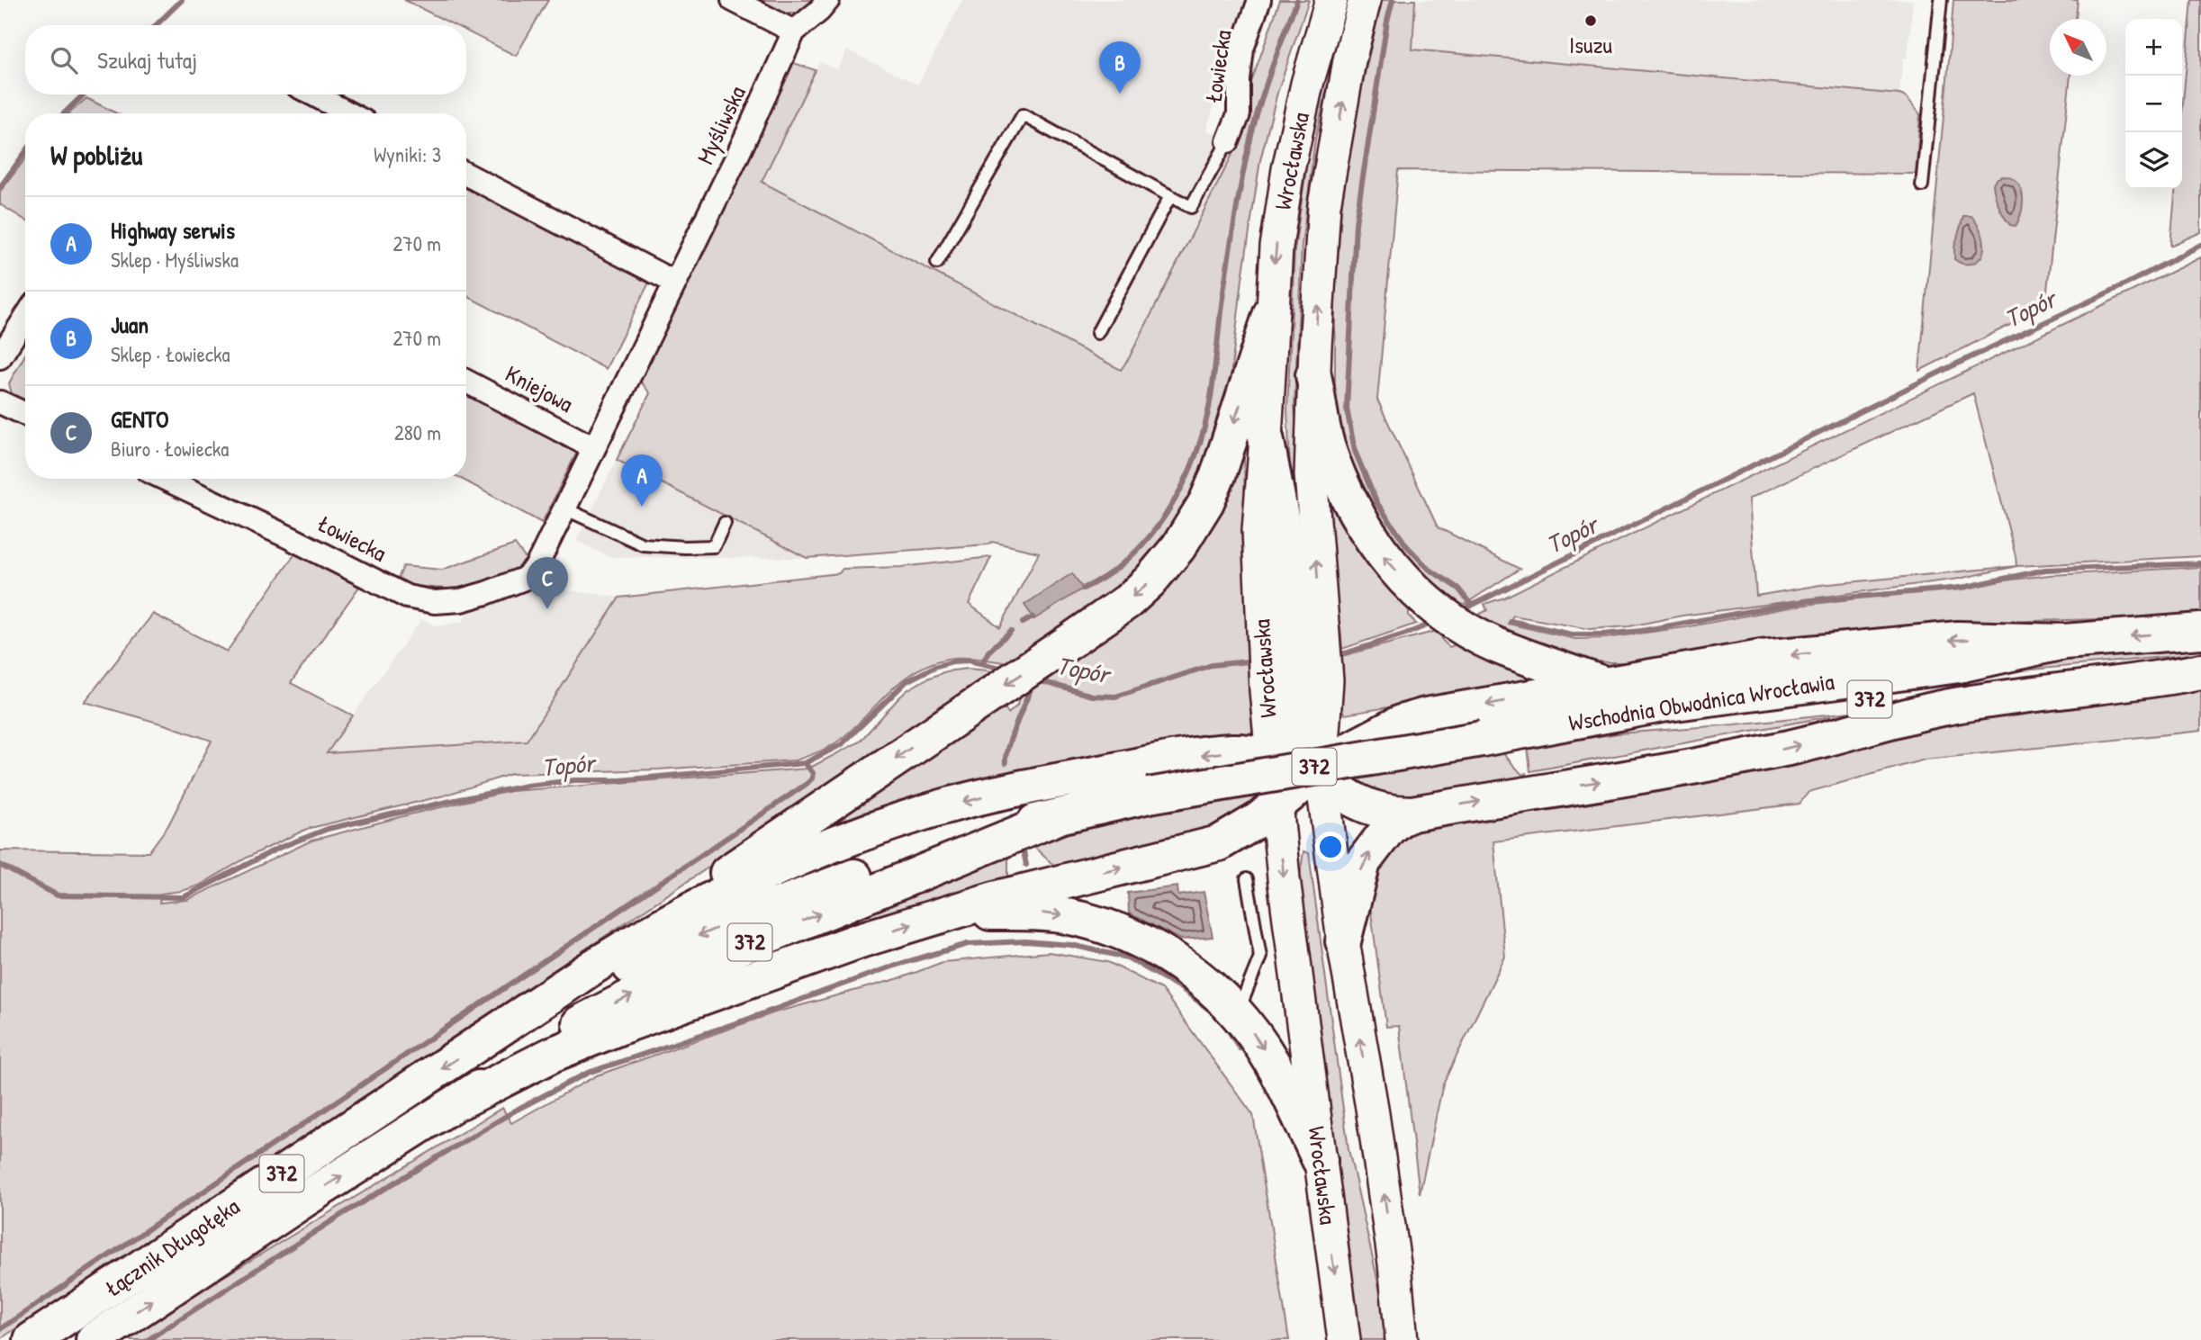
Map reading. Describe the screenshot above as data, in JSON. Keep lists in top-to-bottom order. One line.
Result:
{"streets":{"main road":["Wrocławska","372","Wschodnia Obwodnica Wrocławia","Łącznik Długołęka"],"street":["Łowiecka","Myśliwska","Kniejowa"]},"crossings":[["Łowiecka","Myśliwska"],["Myśliwska","Kniejowa"],["Wschodnia Obwodnica Wrocławia","Łącznik Długołęka"]],"water":["Topór"],"places":["Isuzu"],"north":"top left","page":{"map_buttons":["+","−"],"search":"Szukaj tutaj","pins":["B","A","C"],"heading":["W pobliżu","Wyniki: 3"],"list":[{"mark":"A","name":"Highway serwis","note":"Sklep · Myśliwska","value":"270 m"},{"mark":"B","name":"Juan","note":"Sklep · Łowiecka","value":"270 m"},{"mark":"C","name":"GENTO","note":"Biuro · Łowiecka","value":"280 m"}]}}
